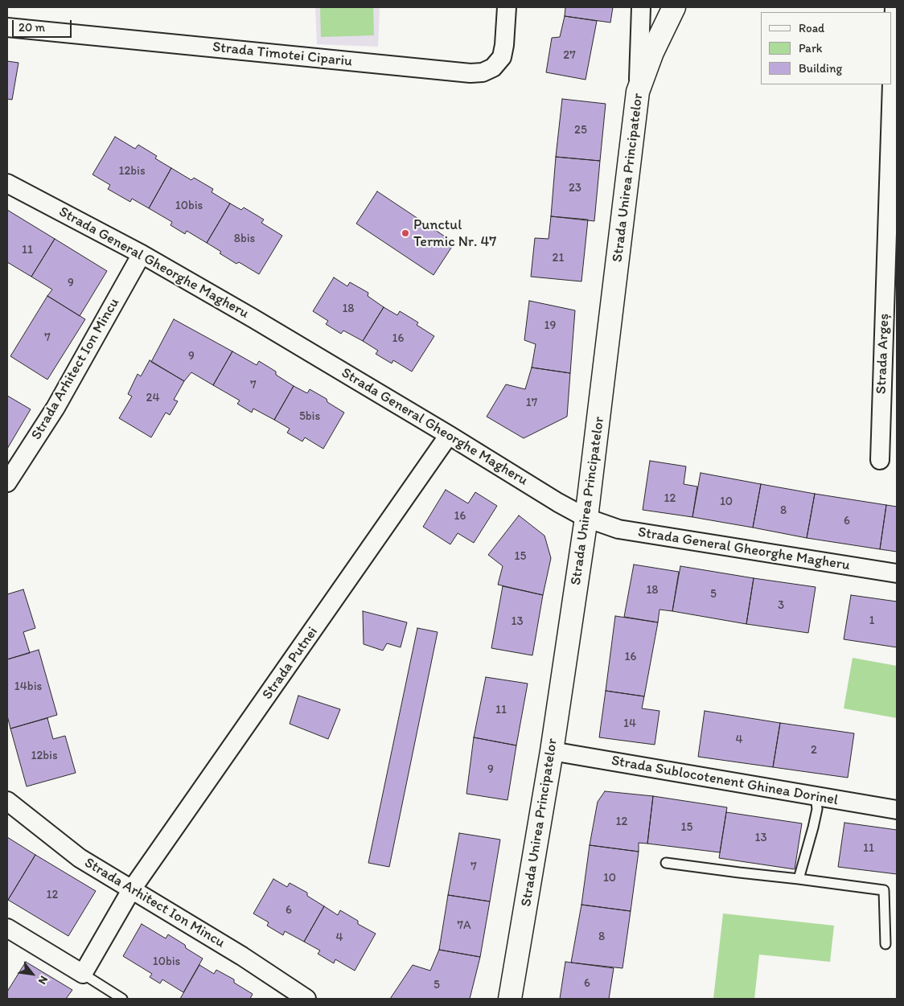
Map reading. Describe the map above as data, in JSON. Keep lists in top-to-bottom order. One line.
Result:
{"streets":{"main road":["Strada Unirea Principatelor"],"street":["Strada Timotei Cipariu","Strada General Gheorghe Magheru","Strada Argeș","Strada Arhitect Ion Mincu","Strada Putnei","Strada Sublocotenent Ghinea Dorinel"]},"crossings":[["Strada Unirea Principatelor","Strada General Gheorghe Magheru"],["Strada Unirea Principatelor","Strada Sublocotenent Ghinea Dorinel"],["Strada General Gheorghe Magheru","Strada Arhitect Ion Mincu"],["Strada General Gheorghe Magheru","Strada Putnei"],["Strada Arhitect Ion Mincu","Strada Putnei"]],"places":["Punctul Termic Nr. 47"],"house_numbers":["27","25","12bis","23","10bis","8bis","11","21","9","18","19","7","16","9","7","24","17","5bis","12","10","8","16","6","15","18","5","3","1","13","16","14bis","11","14","4","2","12bis","9","12","15","13","11","7","10","12","6","7A","8","4","10bis","6","5"],"legend":["Road","Park","Building"],"scale_bar":"20 m","north":"bottom right"}
